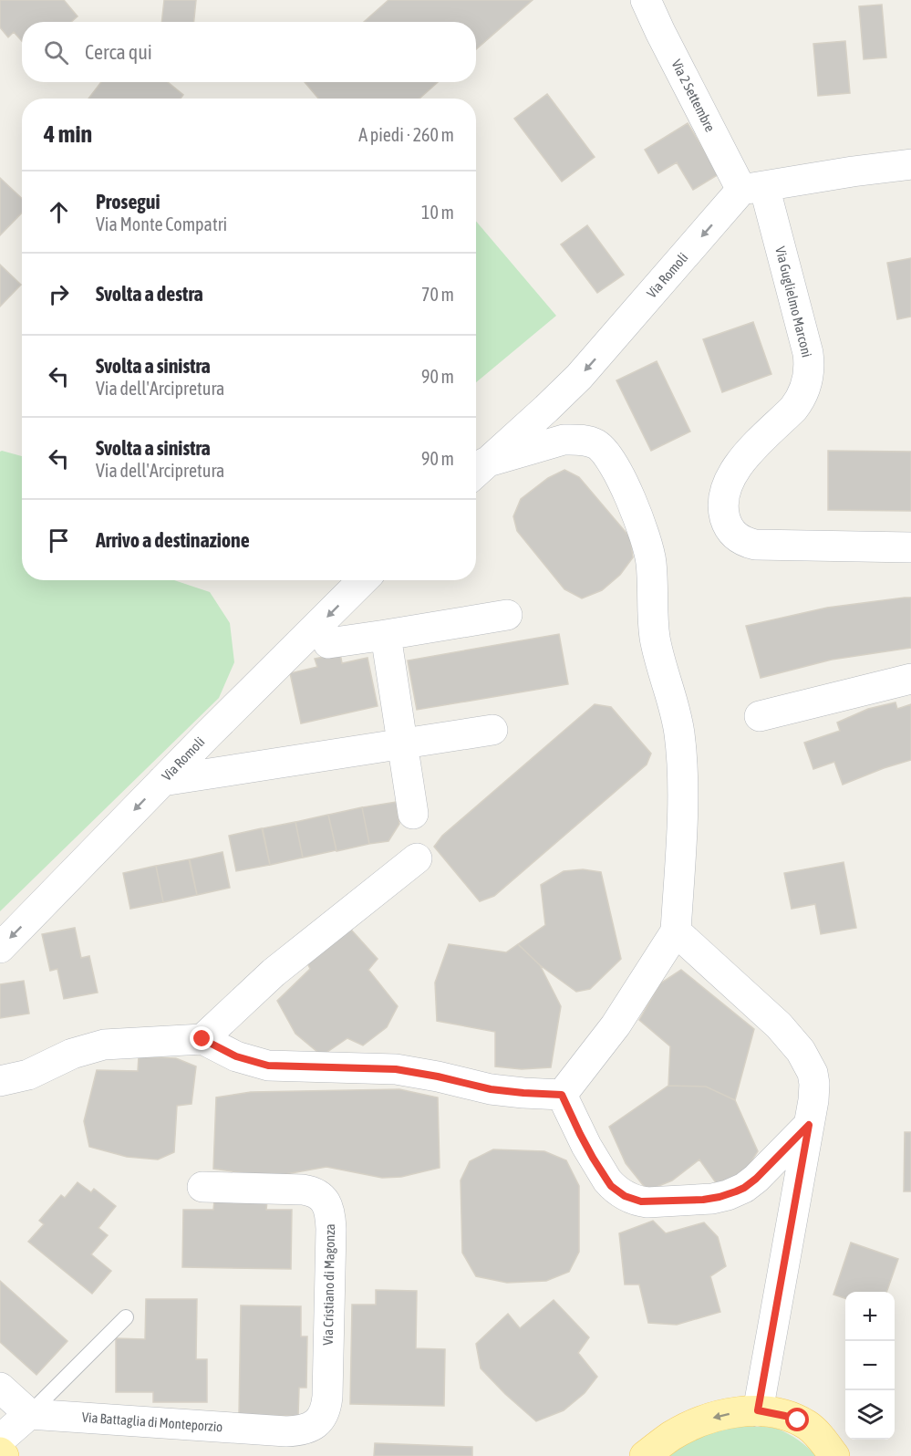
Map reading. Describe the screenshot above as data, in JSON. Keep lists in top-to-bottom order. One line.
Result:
{"streets":{"street":["Via 2 Settembre","Via Romoli","Via Guglielmo Marconi","Via Cristiano di Magonza","Via Battaglia di Monteporzio"]},"crossings":[["Via 2 Settembre","Via Romoli"],["Via 2 Settembre","Via Guglielmo Marconi"],["Via Romoli","Via Guglielmo Marconi"],["Via Cristiano di Magonza","Via Battaglia di Monteporzio"]],"page":{"search":"Cerca qui","heading":["4 min","A piedi · 260 m"],"list":[["Prosegui","Via Monte Compatri","10 m"],["Svolta a destra","70 m"],["Svolta a sinistra","Via dell'Arcipretura","90 m"],["Svolta a sinistra","Via dell'Arcipretura","90 m"],"Arrivo a destinazione"],"map_buttons":["+","−"]}}
